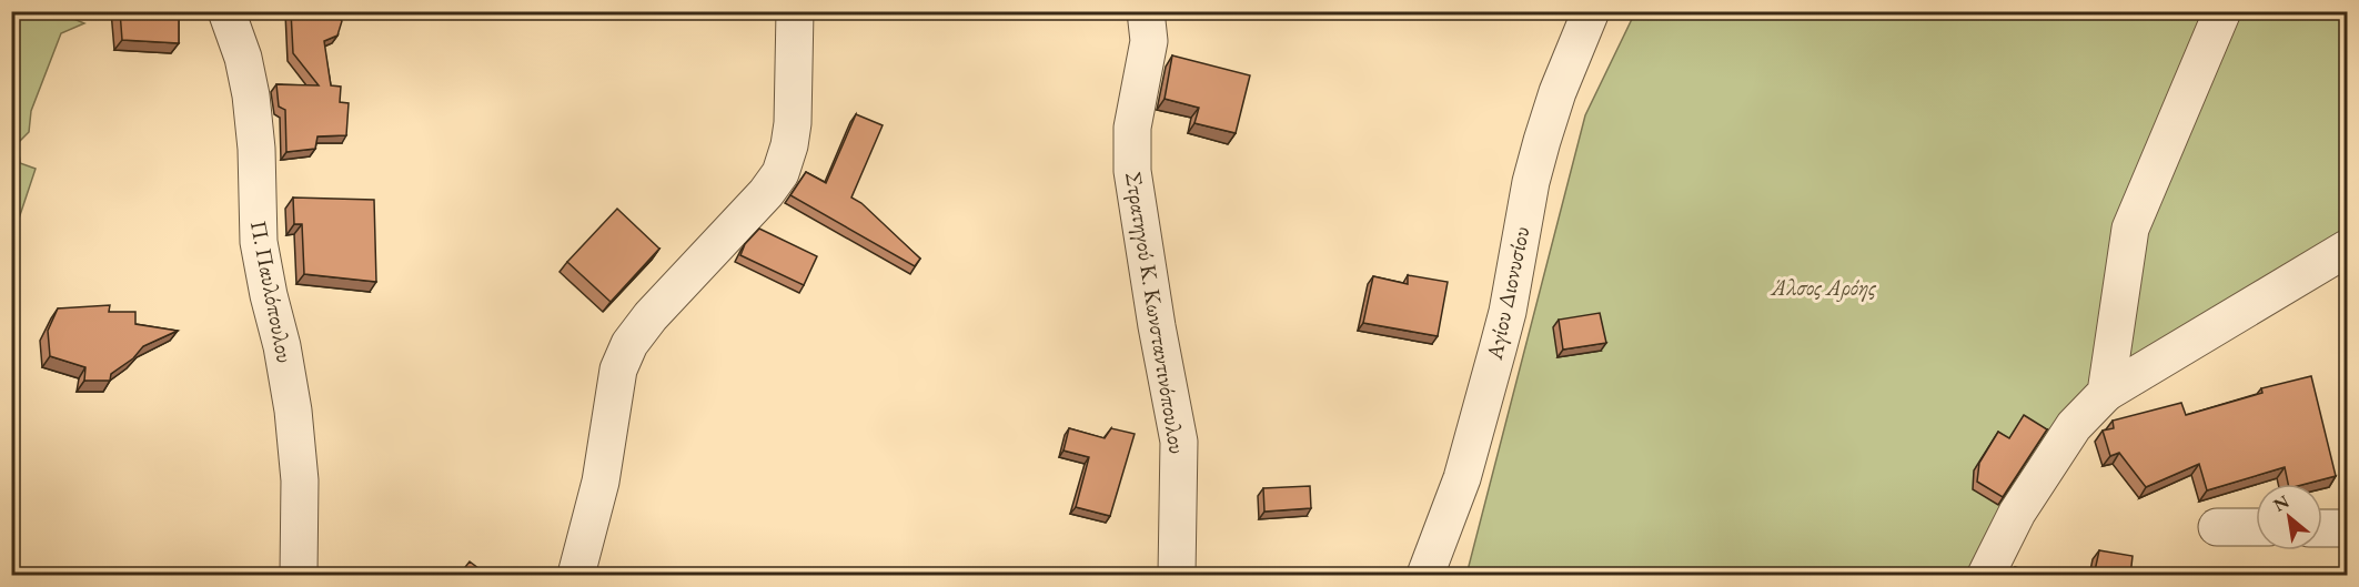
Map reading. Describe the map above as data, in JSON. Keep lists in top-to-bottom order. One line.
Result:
{"streets":{"street":["Π. Παυλόπουλου","Αγίου Διονυσίου","Στρατηγού Κ. Κωνσταντινόπουλου"]},"parks":["Άλσος Αρόης"],"north":"top left"}
